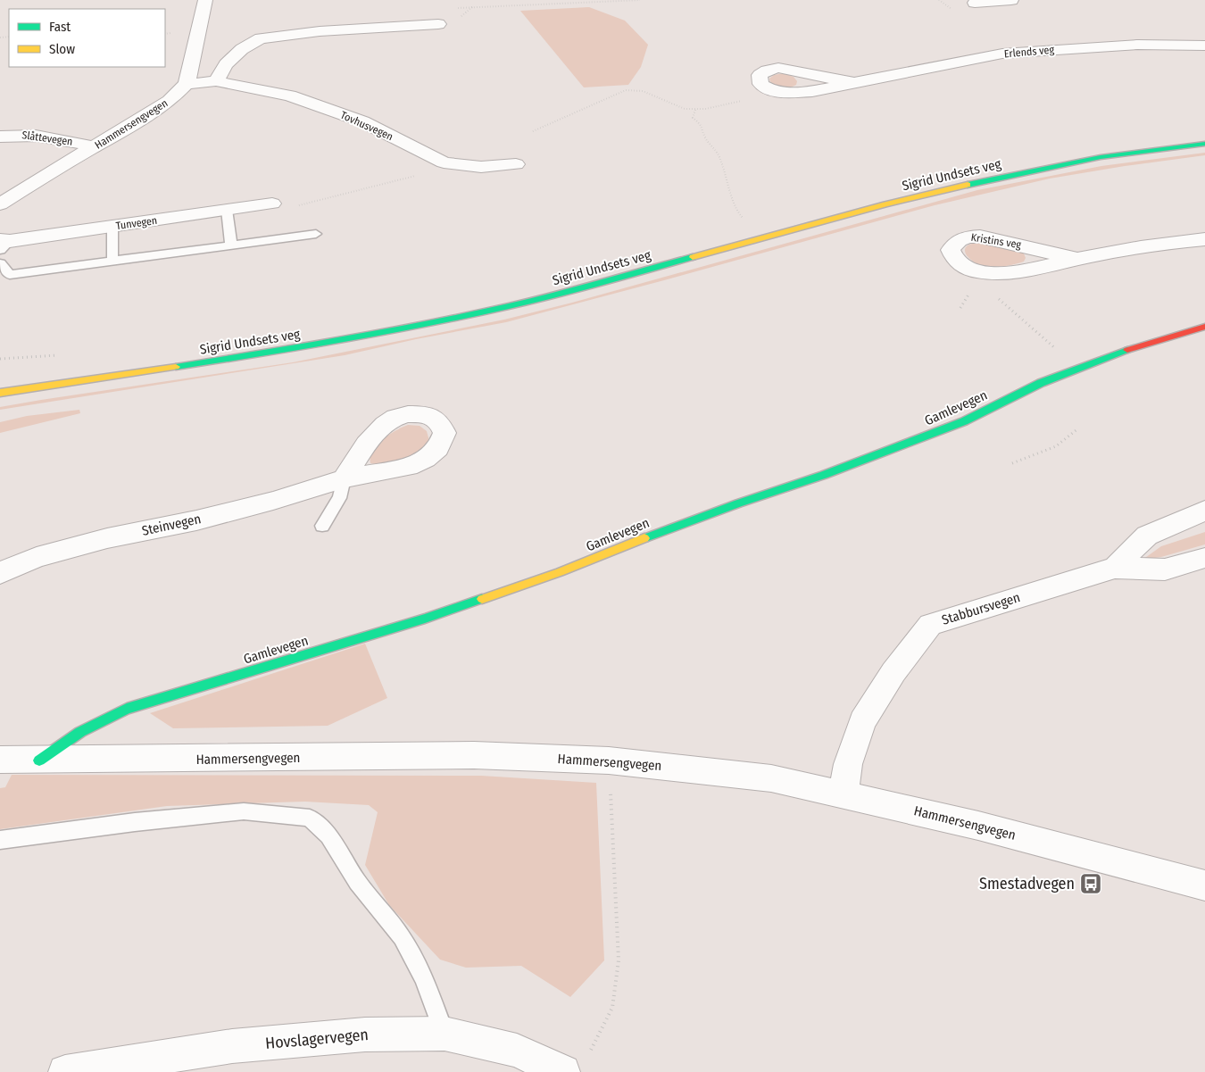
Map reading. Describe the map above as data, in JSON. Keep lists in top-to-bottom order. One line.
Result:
{"streets":{"street":["Erlends veg","Hammersengvegen","Tovhusvegen","Slåttevegen","Sigrid Undsets veg","Tunvegen","Kristins veg","Gamlevegen","Steinvegen","Stabbursvegen","Hovslagervegen"]},"crossings":[["Hammersengvegen","Tovhusvegen"],["Hammersengvegen","Slåttevegen"],["Hammersengvegen","Gamlevegen"],["Hammersengvegen","Stabbursvegen"]],"places":{"bus stop":["Smestadvegen"]},"legend":["Fast","Slow"]}
